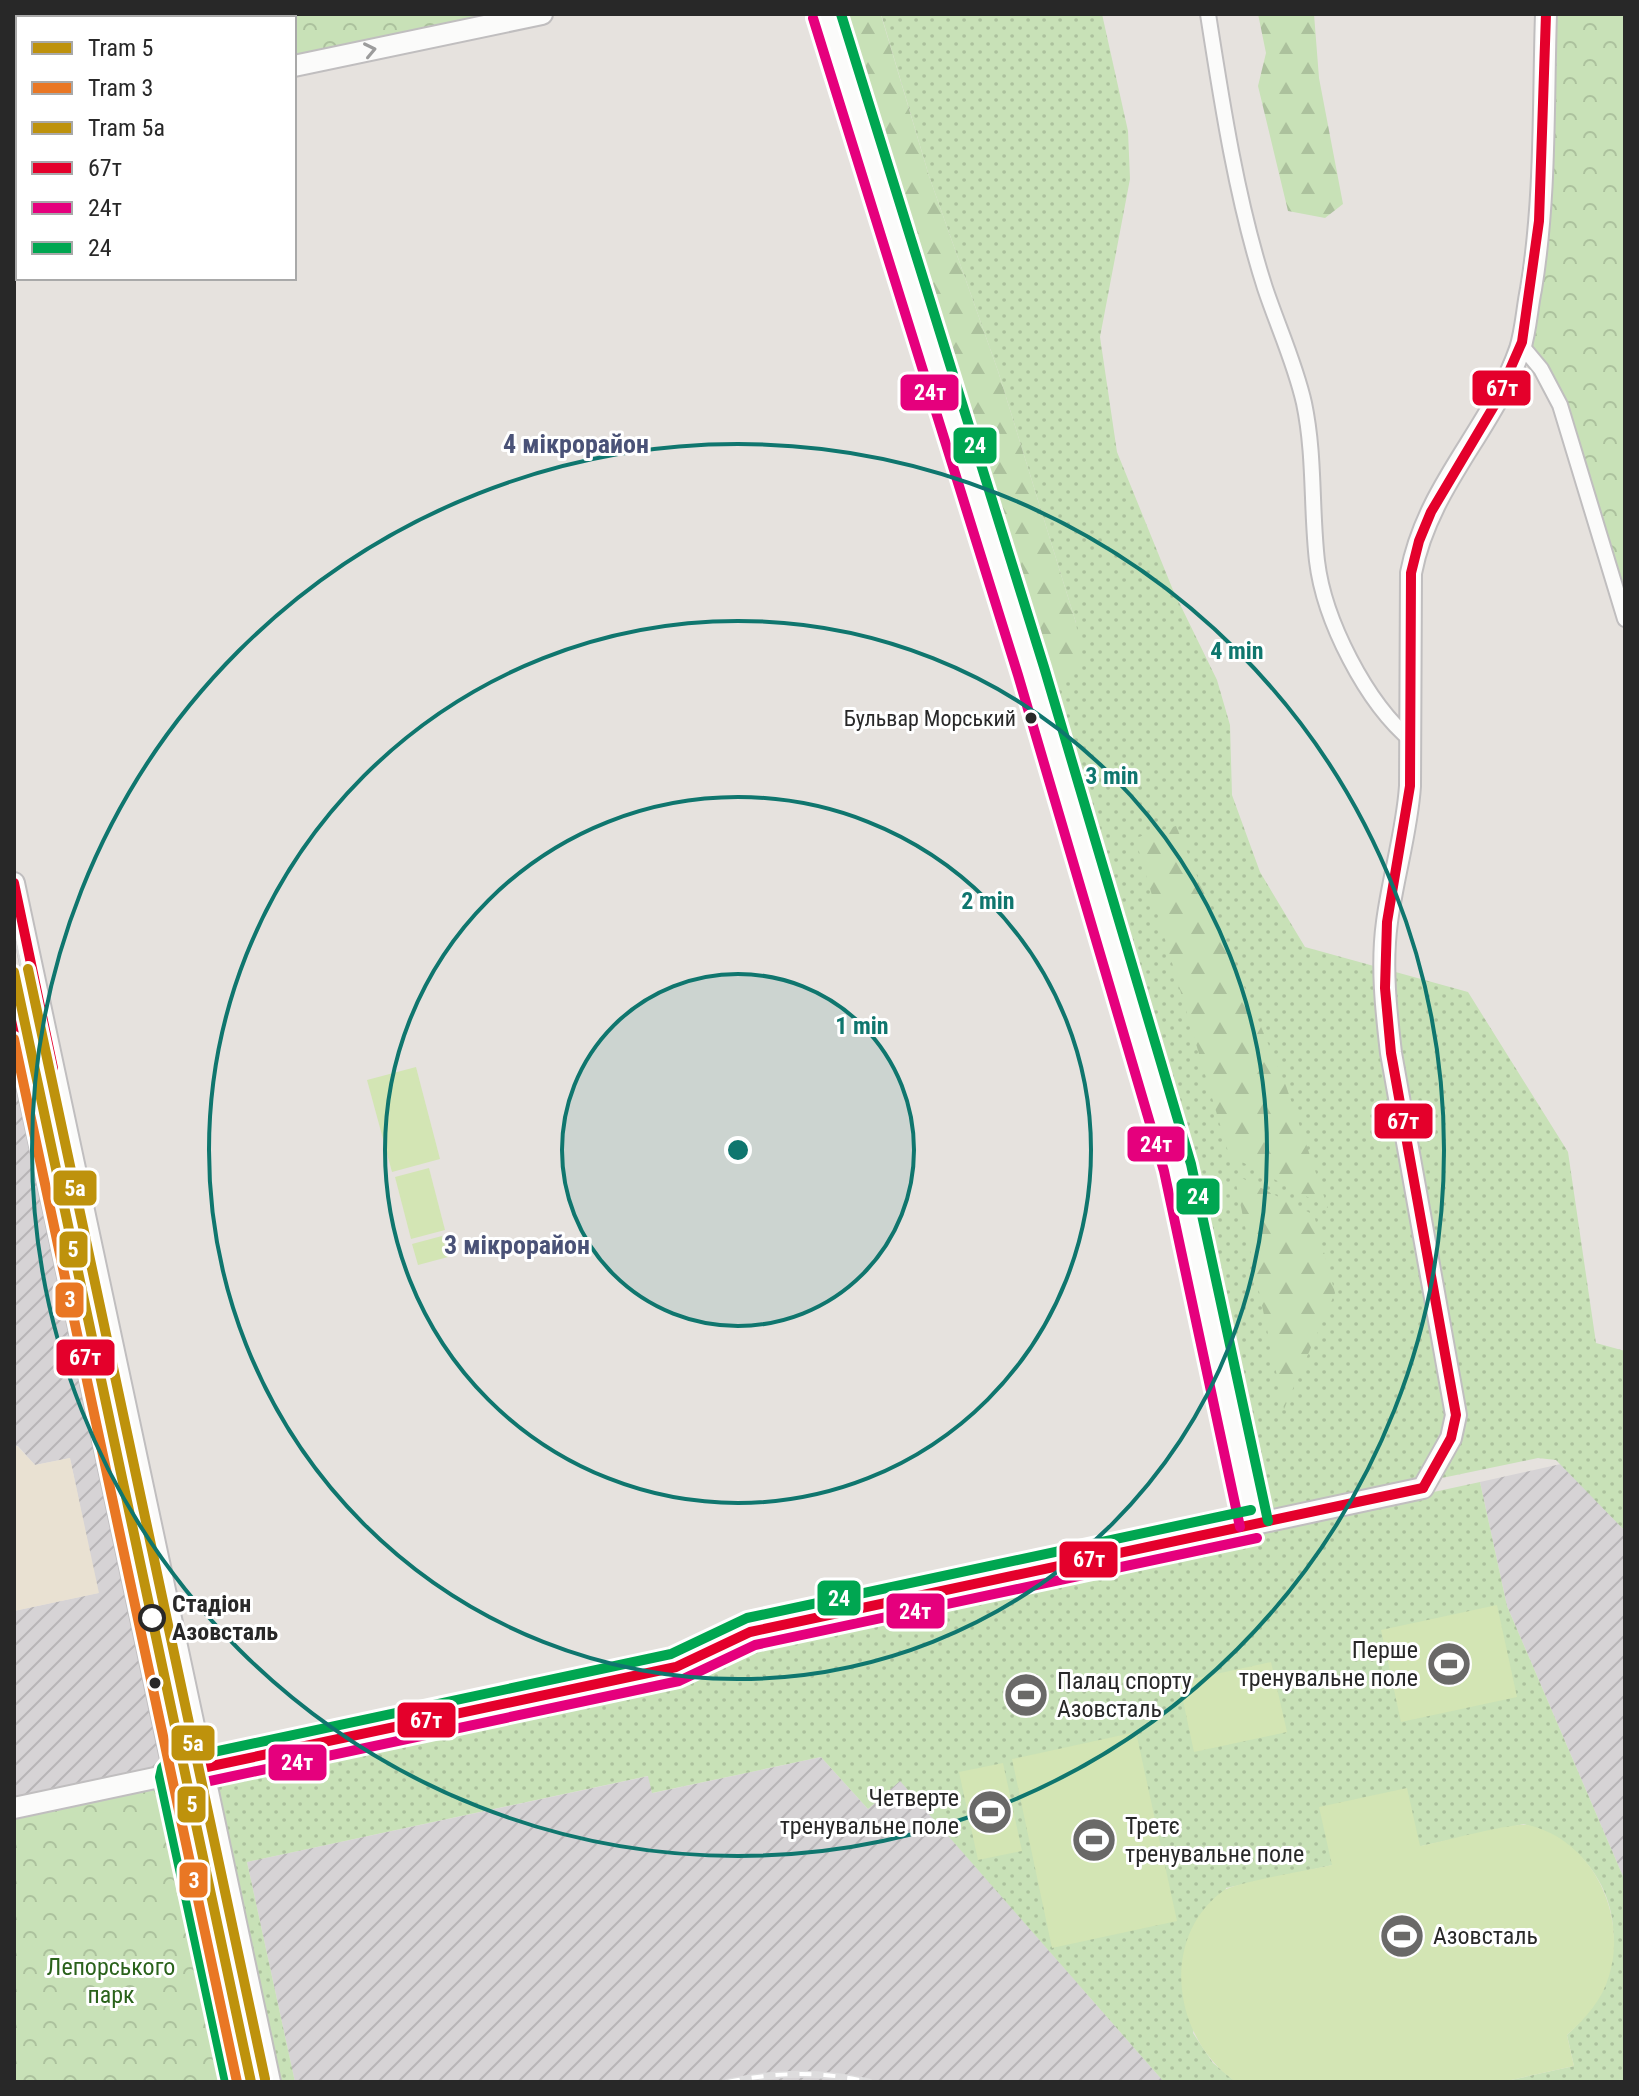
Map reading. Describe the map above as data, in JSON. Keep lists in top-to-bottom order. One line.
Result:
{"districts":["4 мікрорайон","3 мікрорайон"],"parks":["Лепорського парк"],"places":{"other":["Бульвар Морський","Стадіон Азовсталь"],"sports":["Перше тренувальне поле","Палац спорту Азовсталь","Четверте тренувальне поле","Третє тренувальне поле","Азовсталь"]},"lines":["transit line 67т","transit line 24","transit line 24т","tram line 5а","tram line 5","tram line 3"],"legend":["Tram 5","Tram 3","Tram 5а","67т","24т","24"],"rings":["4 min","3 min","2 min","1 min"]}
